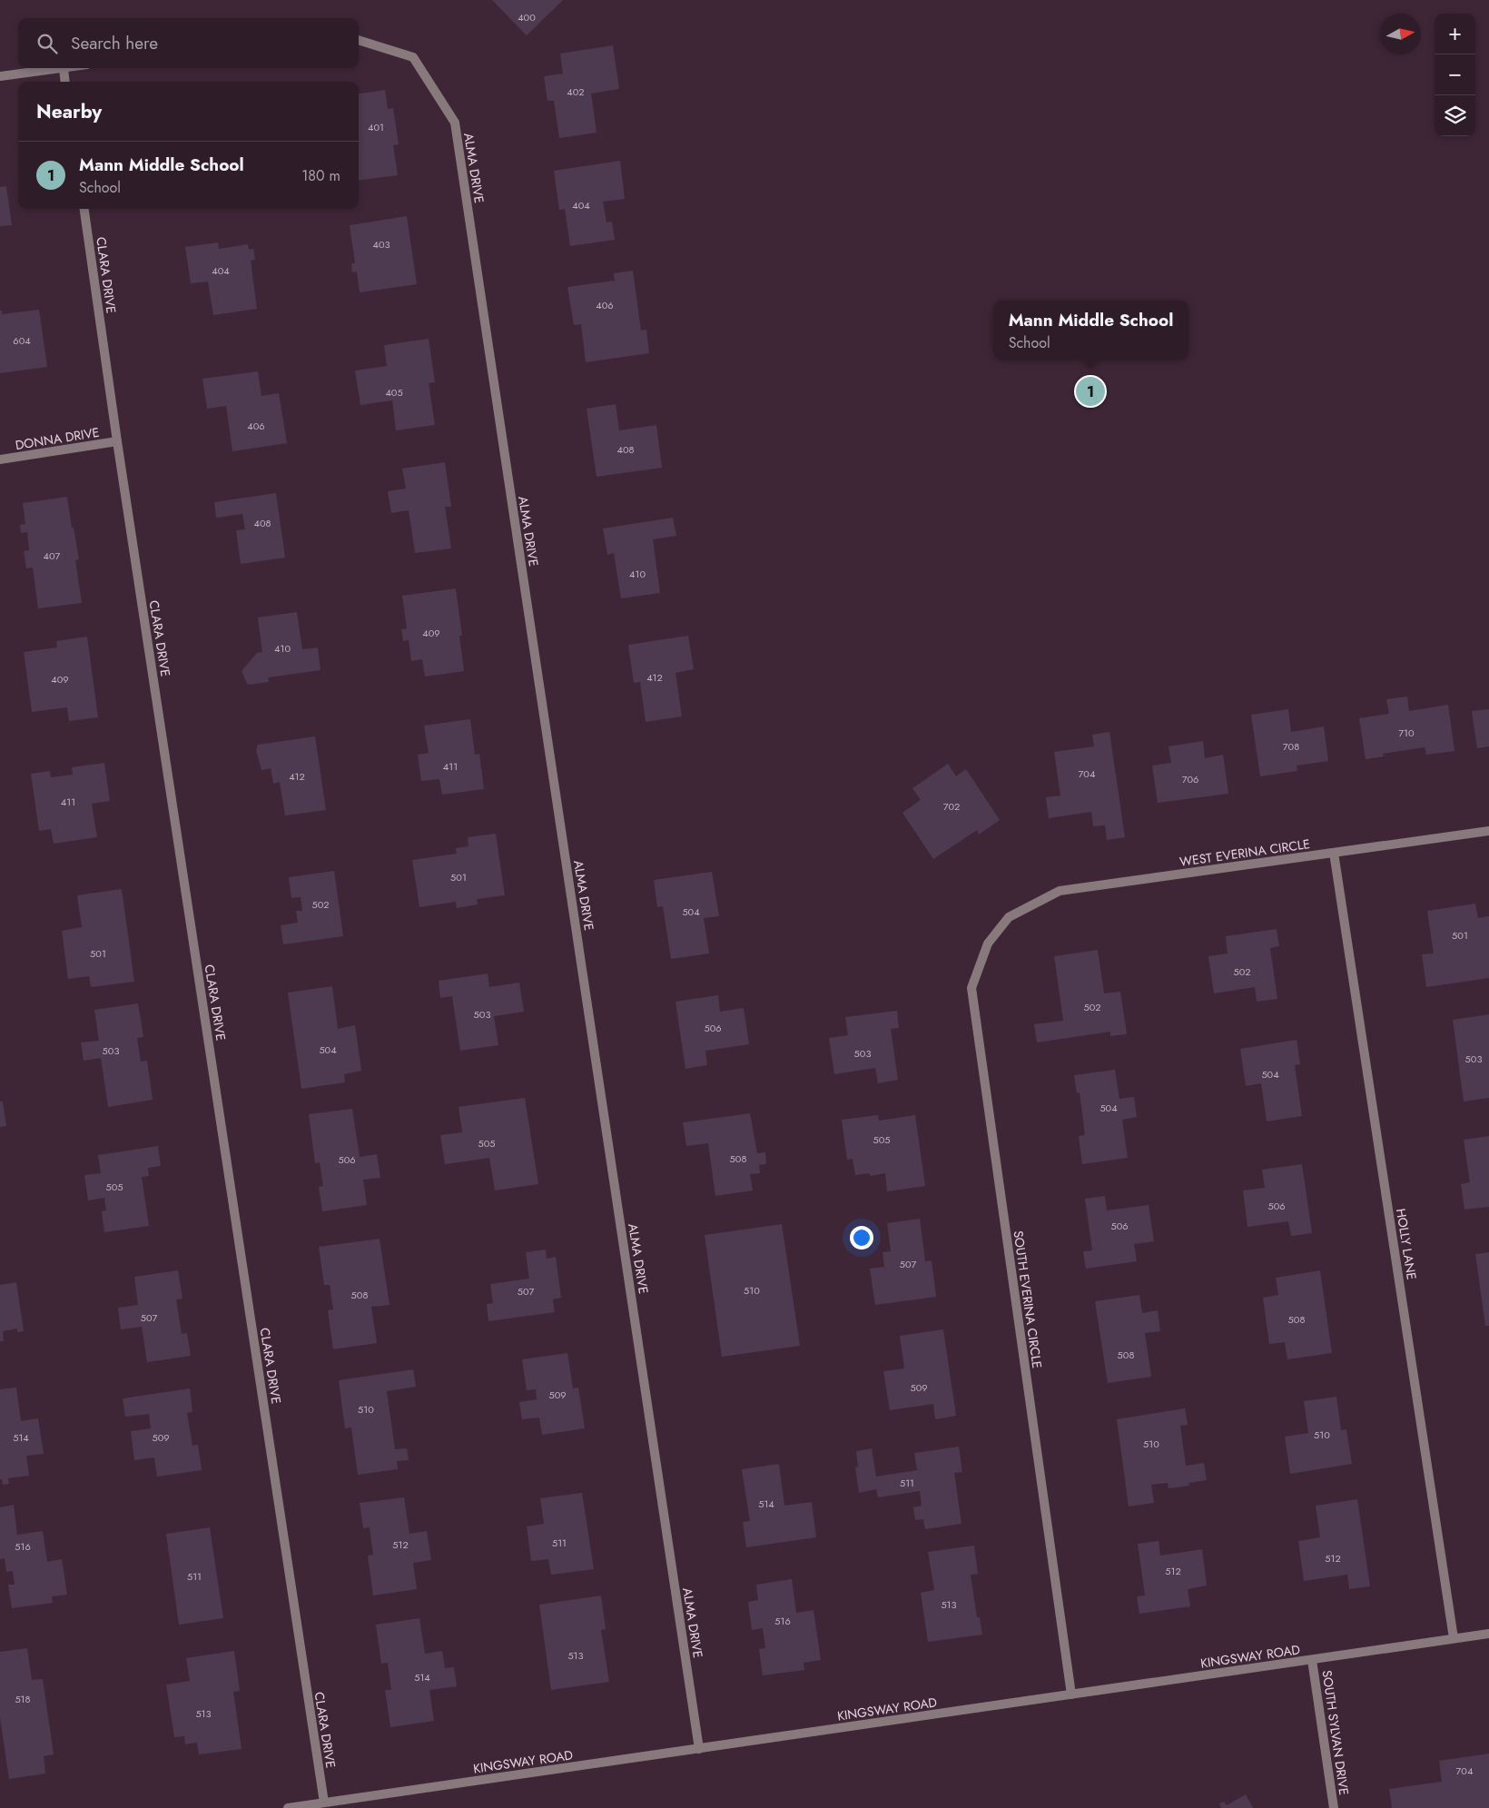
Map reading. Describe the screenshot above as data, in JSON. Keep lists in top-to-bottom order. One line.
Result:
{"streets":{"street":["ALMA DRIVE","CLARA DRIVE","DONNA DRIVE","WEST EVERINA CIRCLE","HOLLY LANE","SOUTH EVERINA CIRCLE","KINGSWAY ROAD","SOUTH SYLVAN DRIVE"]},"crossings":[["ALMA DRIVE","KINGSWAY ROAD"],["CLARA DRIVE","DONNA DRIVE"],["CLARA DRIVE","KINGSWAY ROAD"],["WEST EVERINA CIRCLE","HOLLY LANE"],["WEST EVERINA CIRCLE","SOUTH EVERINA CIRCLE"],["HOLLY LANE","KINGSWAY ROAD"],["SOUTH EVERINA CIRCLE","KINGSWAY ROAD"],["KINGSWAY ROAD","SOUTH SYLVAN DRIVE"]],"house_numbers":["400","402","401","404","403","404","406","604","405","406","408","408","407","410","409","410","412","409","710","708","411","704","412","706","411","702","501","502","504","501","501","502","502","503","506","504","503","503","503","504","504","505","505","508","506","505","506","506","507","510","507","508","507","508","508","509","509","510","510","514","509","510","511","514","511","512","516","512","512","511","513","516","513","514","518","513","704"],"north":"right","page":{"map_buttons":["+","−"],"search":"Search here","heading":"Nearby","list":[{"mark":"1","name":"Mann Middle School","note":"School","value":"180 m"}],"popup":["Mann Middle School","School"],"pins":"1"}}
